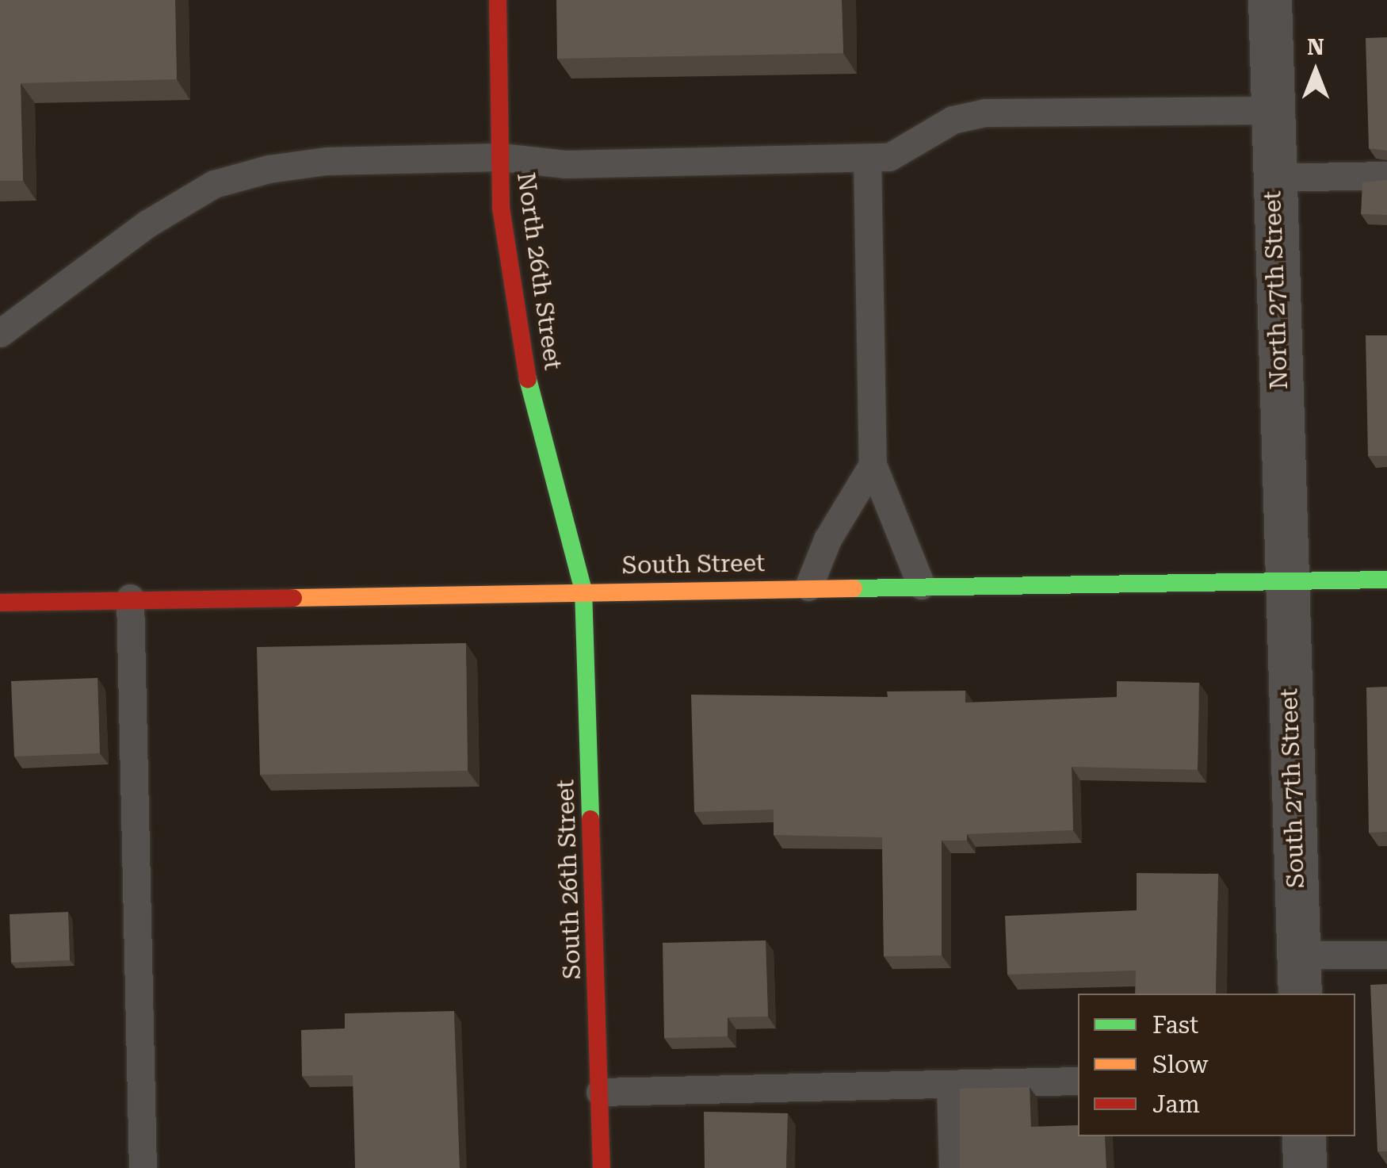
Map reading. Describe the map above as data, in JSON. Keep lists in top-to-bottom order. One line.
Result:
{"streets":{"main road":["North 26th Street","South Street","South 26th Street"],"street":["North 27th Street","South 27th Street"]},"crossings":[["North 26th Street","South Street"],["North 26th Street","South 26th Street"],["North 27th Street","South Street"],["North 27th Street","South 27th Street"],["South Street","South 27th Street"],["South Street","South 26th Street"]],"legend":["Fast","Slow","Jam"],"north":"top"}
